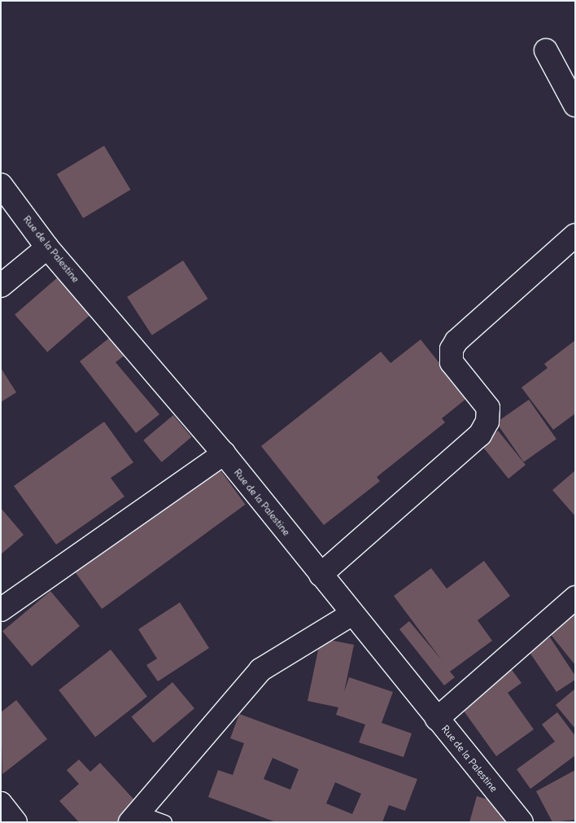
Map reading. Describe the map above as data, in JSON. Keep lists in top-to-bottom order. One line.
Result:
{"streets":{"street":["Rue de la Palestine"]}}
